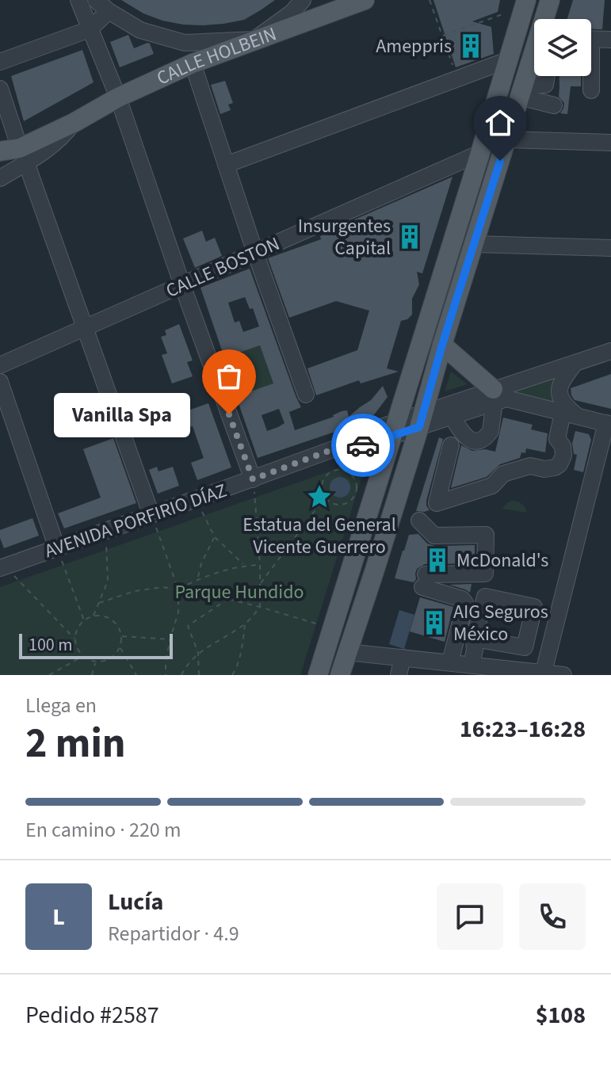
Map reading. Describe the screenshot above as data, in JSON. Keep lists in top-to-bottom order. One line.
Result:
{"streets":{"main road":["CALLE HOLBEIN"],"street":["CALLE BOSTON","AVENIDA PORFIRIO DÍAZ"]},"parks":["Parque Hundido"],"places":{"building":["Ameppris","Insurgentes Capital","McDonald's","AIG Seguros México"],"other":["Vanilla Spa"],"place":["Estatua del General Vicente Guerrero"]},"scale_bar":"100 m","page":{"bubble":"Vanilla Spa","scale":"100 m","heading":["2 min","Llega en","16:23–16:28"],"panel":["Lucía","Repartidor · 4.9","Pedido #2587","$108"],"bar":"En camino · 220 m","round":"L"}}
